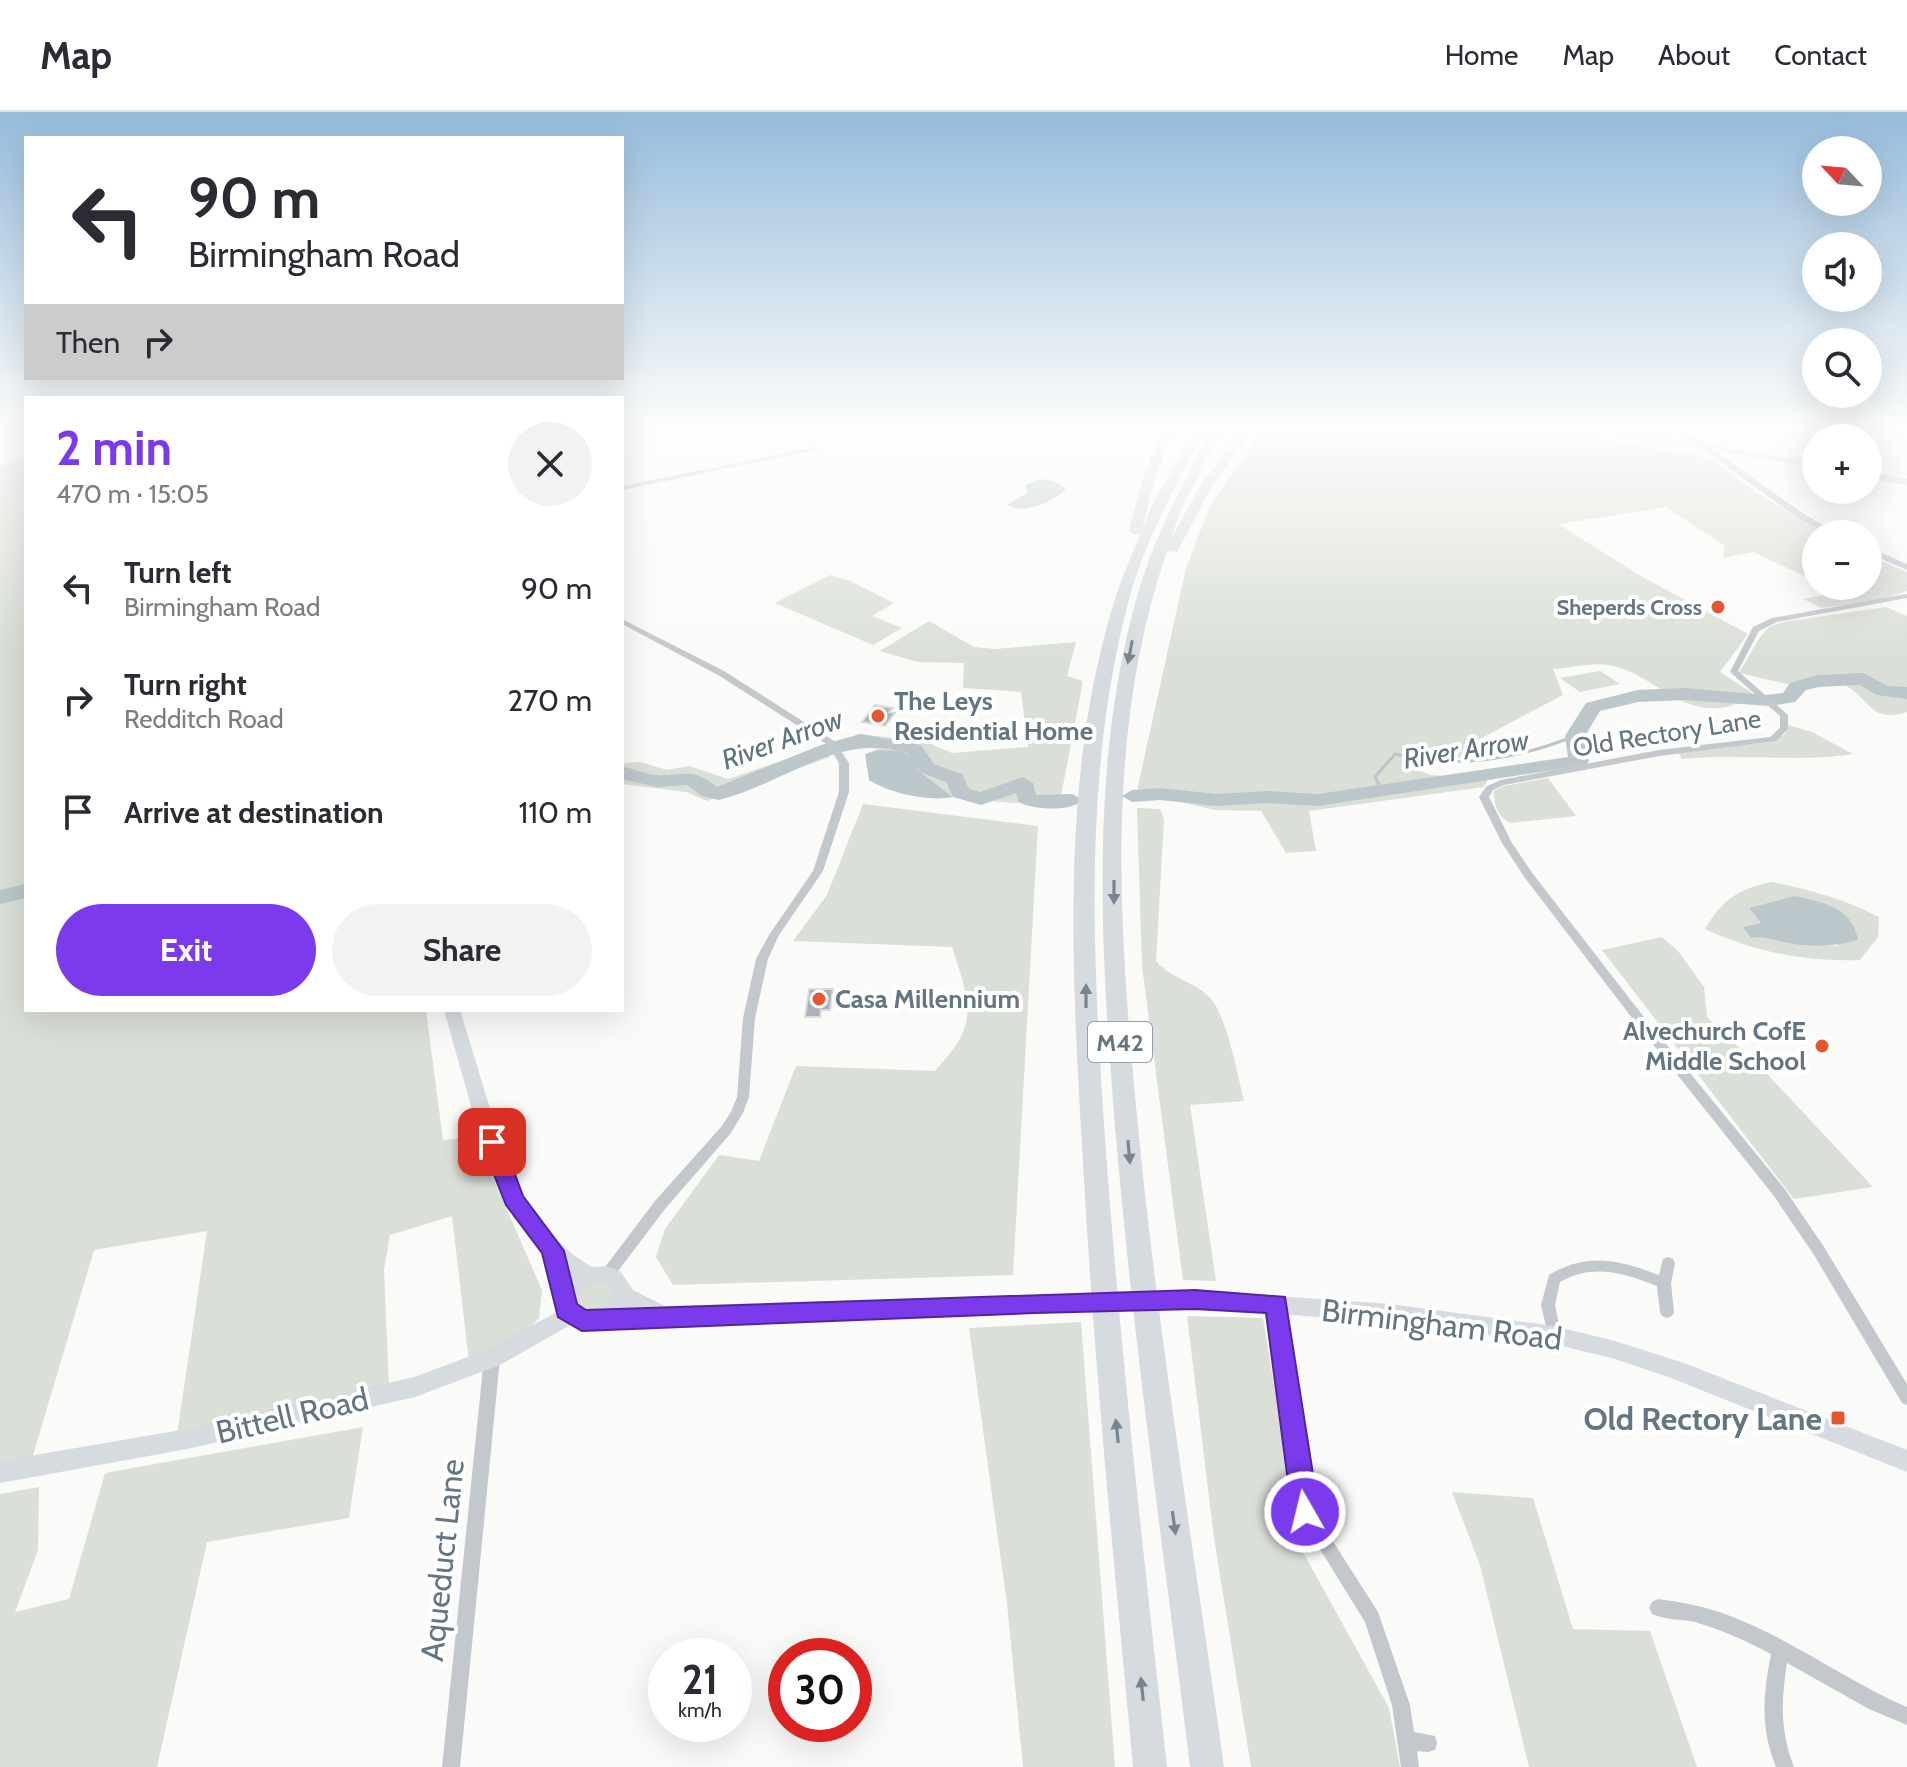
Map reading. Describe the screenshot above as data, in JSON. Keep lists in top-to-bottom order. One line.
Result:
{"streets":{"highway":["M42"],"main road":["Birmingham Road","Bittell Road"],"street":["Old Rectory Lane","Aqueduct Lane"]},"crossings":[["Birmingham Road","Bittell Road"],["Bittell Road","Aqueduct Lane"]],"water":["River Arrow"],"places":{"other":["Sheperds Cross","The Leys Residential Home","Casa Millennium","Alvechurch CofE Middle School"],"transit":["Old Rectory Lane"]},"north":"top left","page":{"header":"Map","nav":["Home","Map","About","Contact"],"map_buttons":["+","−"],"turn":["90 m","Birmingham Road"],"then":"Then","heading":["2 min","470 m · 15:05"],"list":[{"name":"Turn left","note":"Birmingham Road","value":"90 m"},{"name":"Turn right","note":"Redditch Road","value":"270 m"},{"name":"Arrive at destination","value":"110 m"}],"buttons":["Exit","Share"],"speed":"21 km/h","limit":"30"}}
